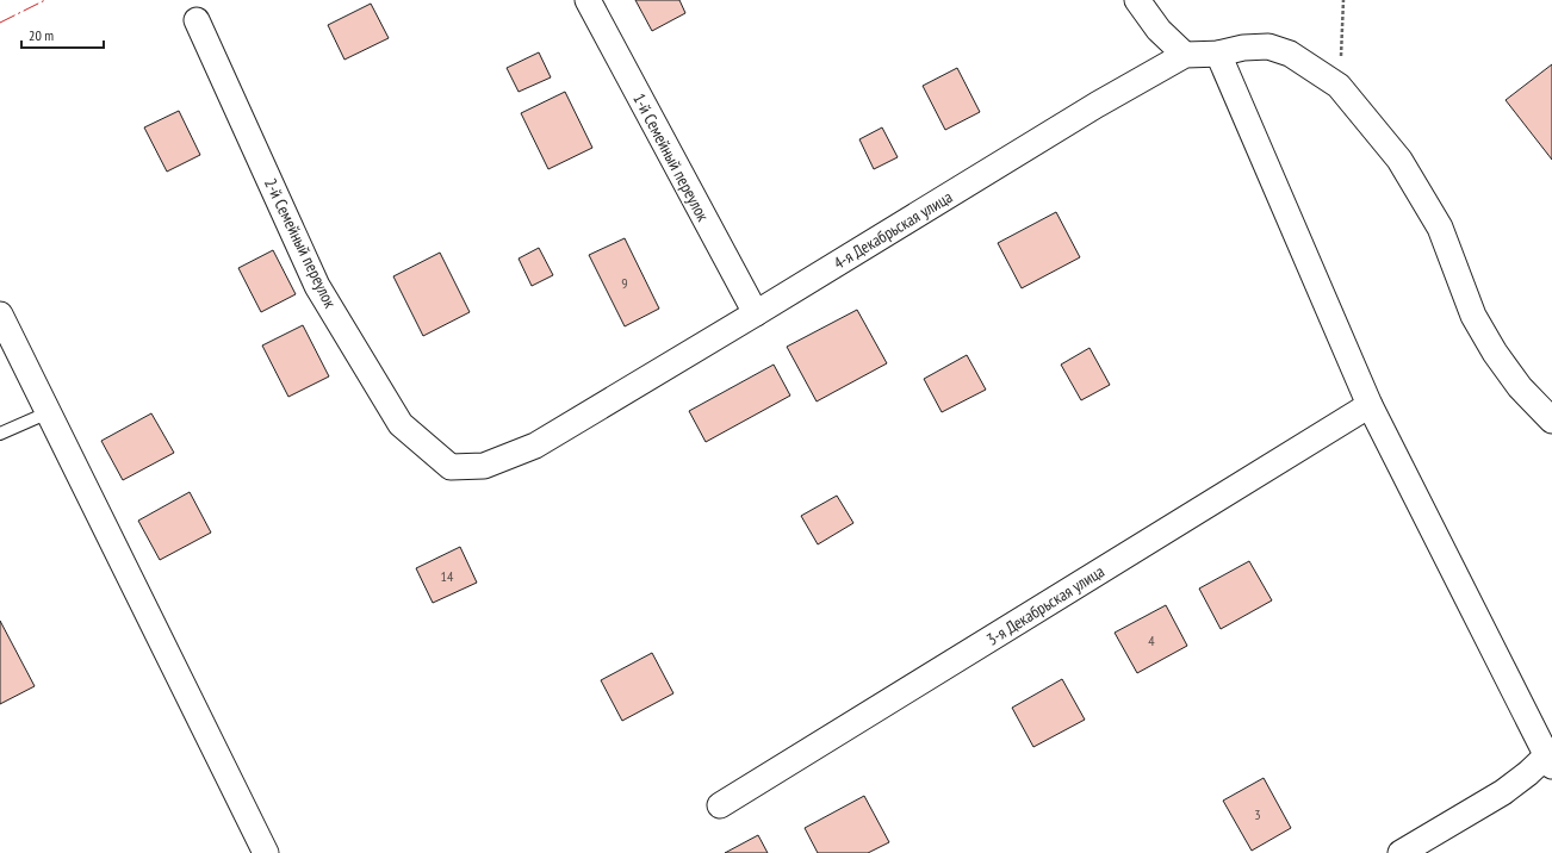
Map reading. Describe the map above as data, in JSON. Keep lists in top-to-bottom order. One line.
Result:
{"streets":{"street":["1-й Семейный переулок","4-я Декабрьская улица","2-й Семейный переулок","3-я Декабрьская улица"]},"crossings":[["1-й Семейный переулок","4-я Декабрьская улица"],["4-я Декабрьская улица","2-й Семейный переулок"]],"house_numbers":["9","14","4","3"],"scale_bar":"20 m"}
